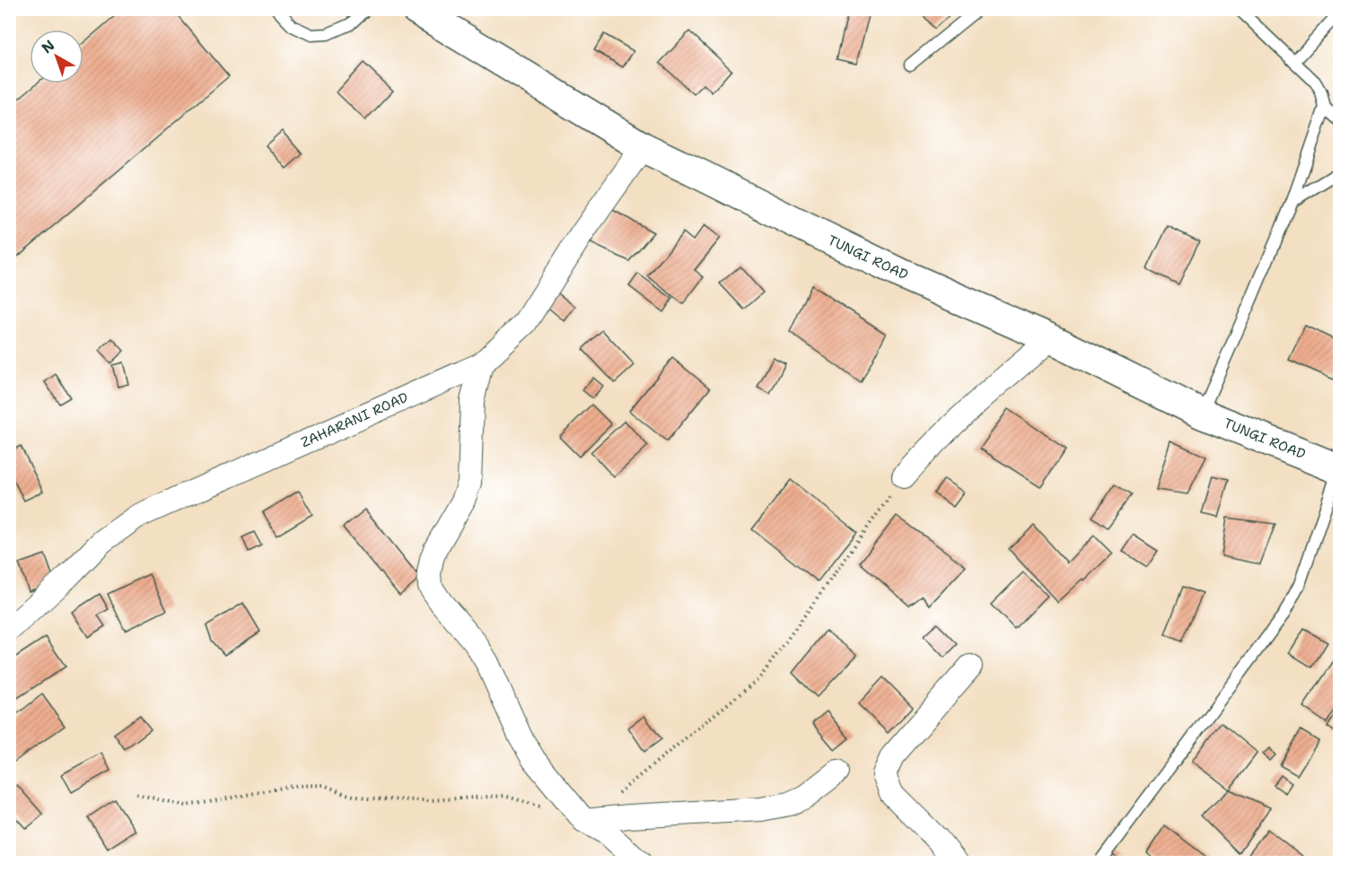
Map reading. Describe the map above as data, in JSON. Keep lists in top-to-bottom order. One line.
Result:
{"streets":{"main road":["TUNGI ROAD"],"street":["ZAHARANI ROAD"]},"crossings":[["TUNGI ROAD","ZAHARANI ROAD"]],"north":"top left"}
